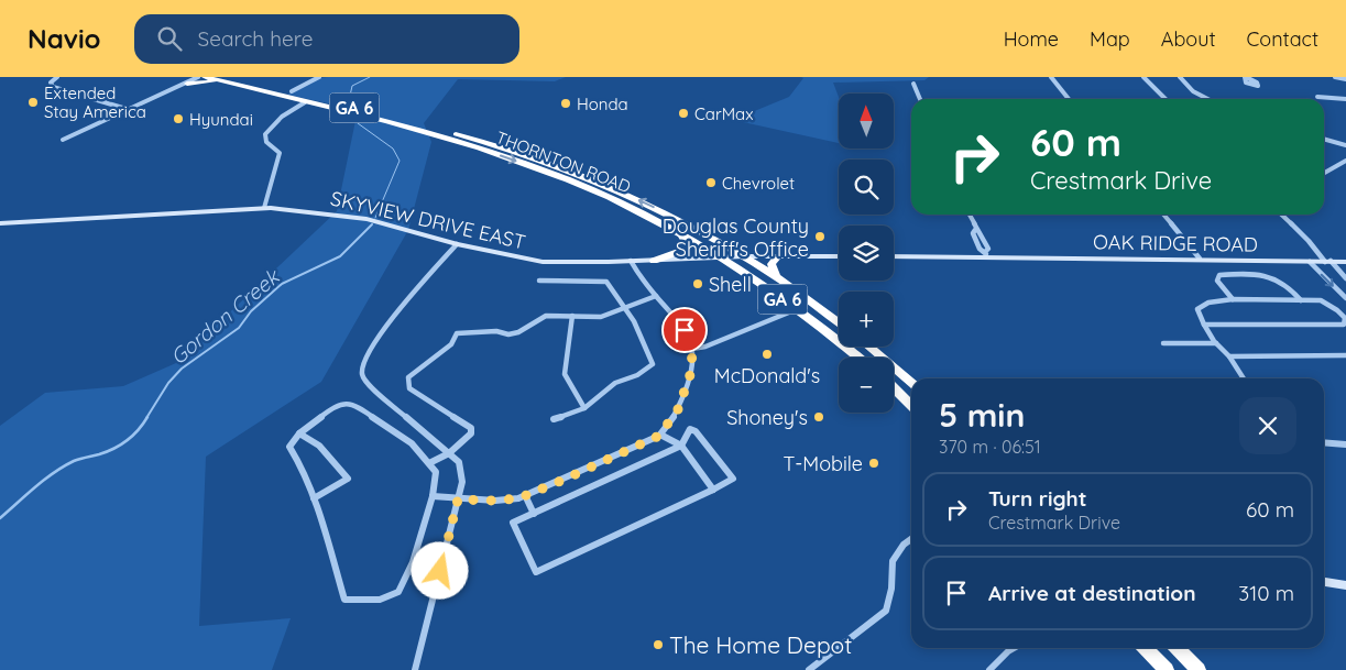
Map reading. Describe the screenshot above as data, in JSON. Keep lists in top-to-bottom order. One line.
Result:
{"streets":{"highway":["GA 6","THORNTON ROAD"],"street":["SKYVIEW DRIVE EAST","OAK RIDGE ROAD"]},"crossings":[["THORNTON ROAD","SKYVIEW DRIVE EAST"]],"water":["Gordon Creek"],"places":["Extended Stay America","Honda","CarMax","Hyundai","Chevrolet","Douglas County Sheriff's Office","Shell","McDonald's","Shoney's","T-Mobile","The Home Depot"],"north":"top","page":{"header":"Navio","search":"Search here","nav":["Home","Map","About","Contact"],"map_buttons":["+","−"],"turn":["60 m","Crestmark Drive"],"heading":["5 min","370 m · 06:51"],"list":[{"name":"Turn right","note":"Crestmark Drive","value":"60 m"},{"name":"Arrive at destination","value":"310 m"}]}}
